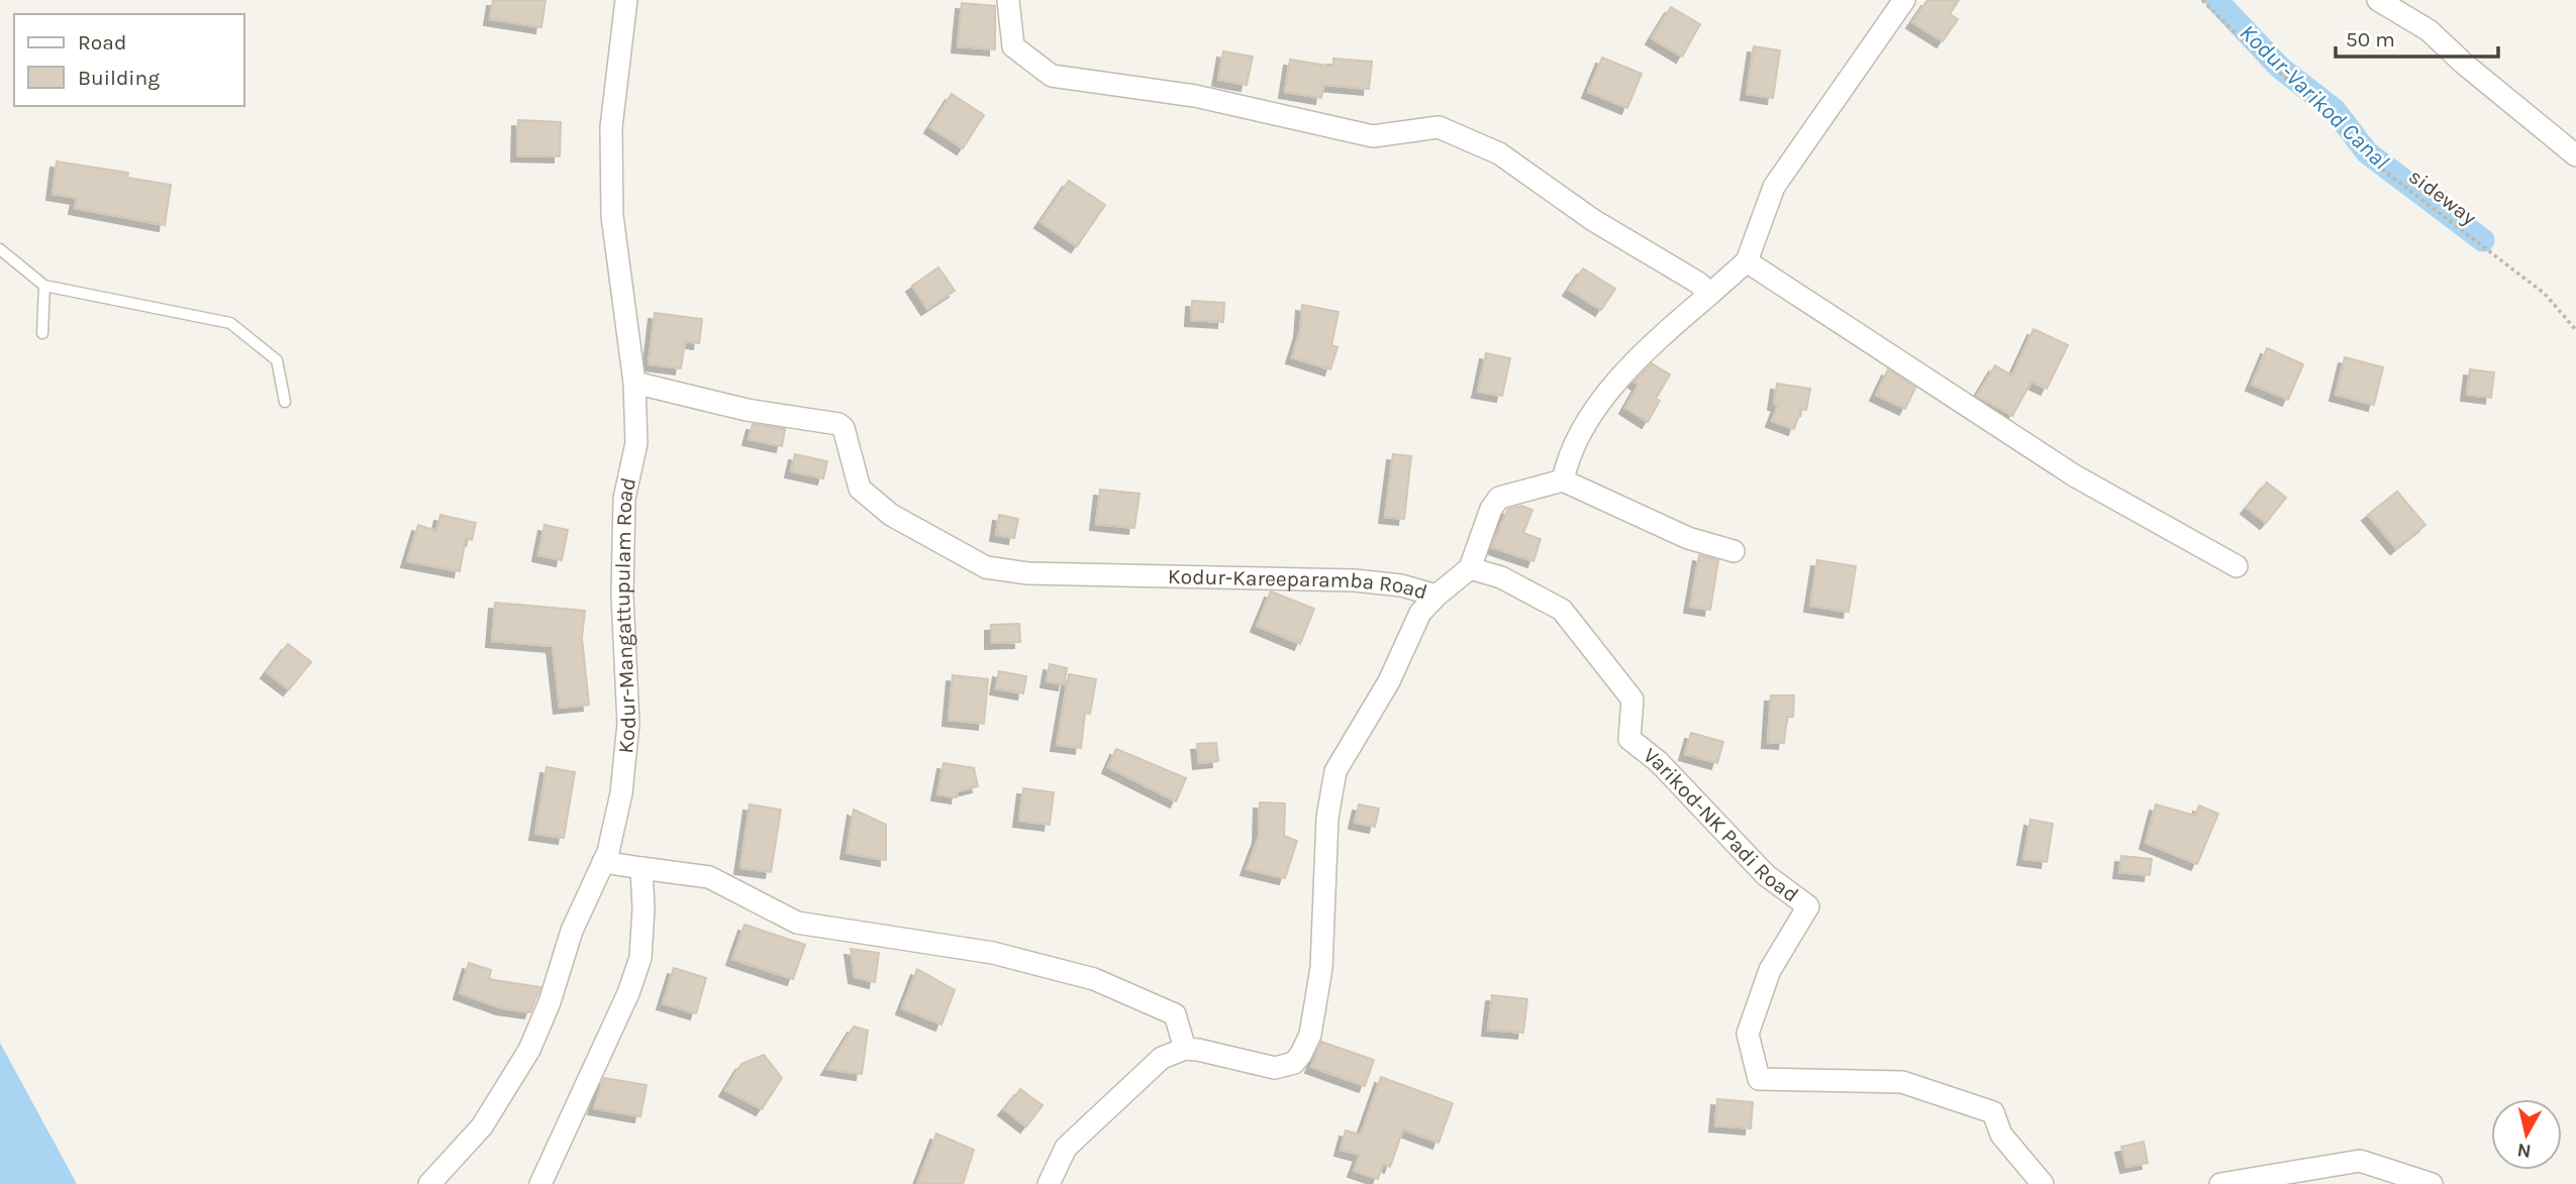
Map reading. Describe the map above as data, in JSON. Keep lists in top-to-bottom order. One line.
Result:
{"streets":{"street":["Kodur-Kareeparamba Road","Kodur-Mangattupulam Road","Varikod-NK Padi Road"],"path":["sideway"]},"crossings":[["Kodur-Kareeparamba Road","Kodur-Mangattupulam Road"]],"water":["Kodur-Varikod Canal"],"legend":["Road","Building"],"scale_bar":"50 m","north":"bottom"}
